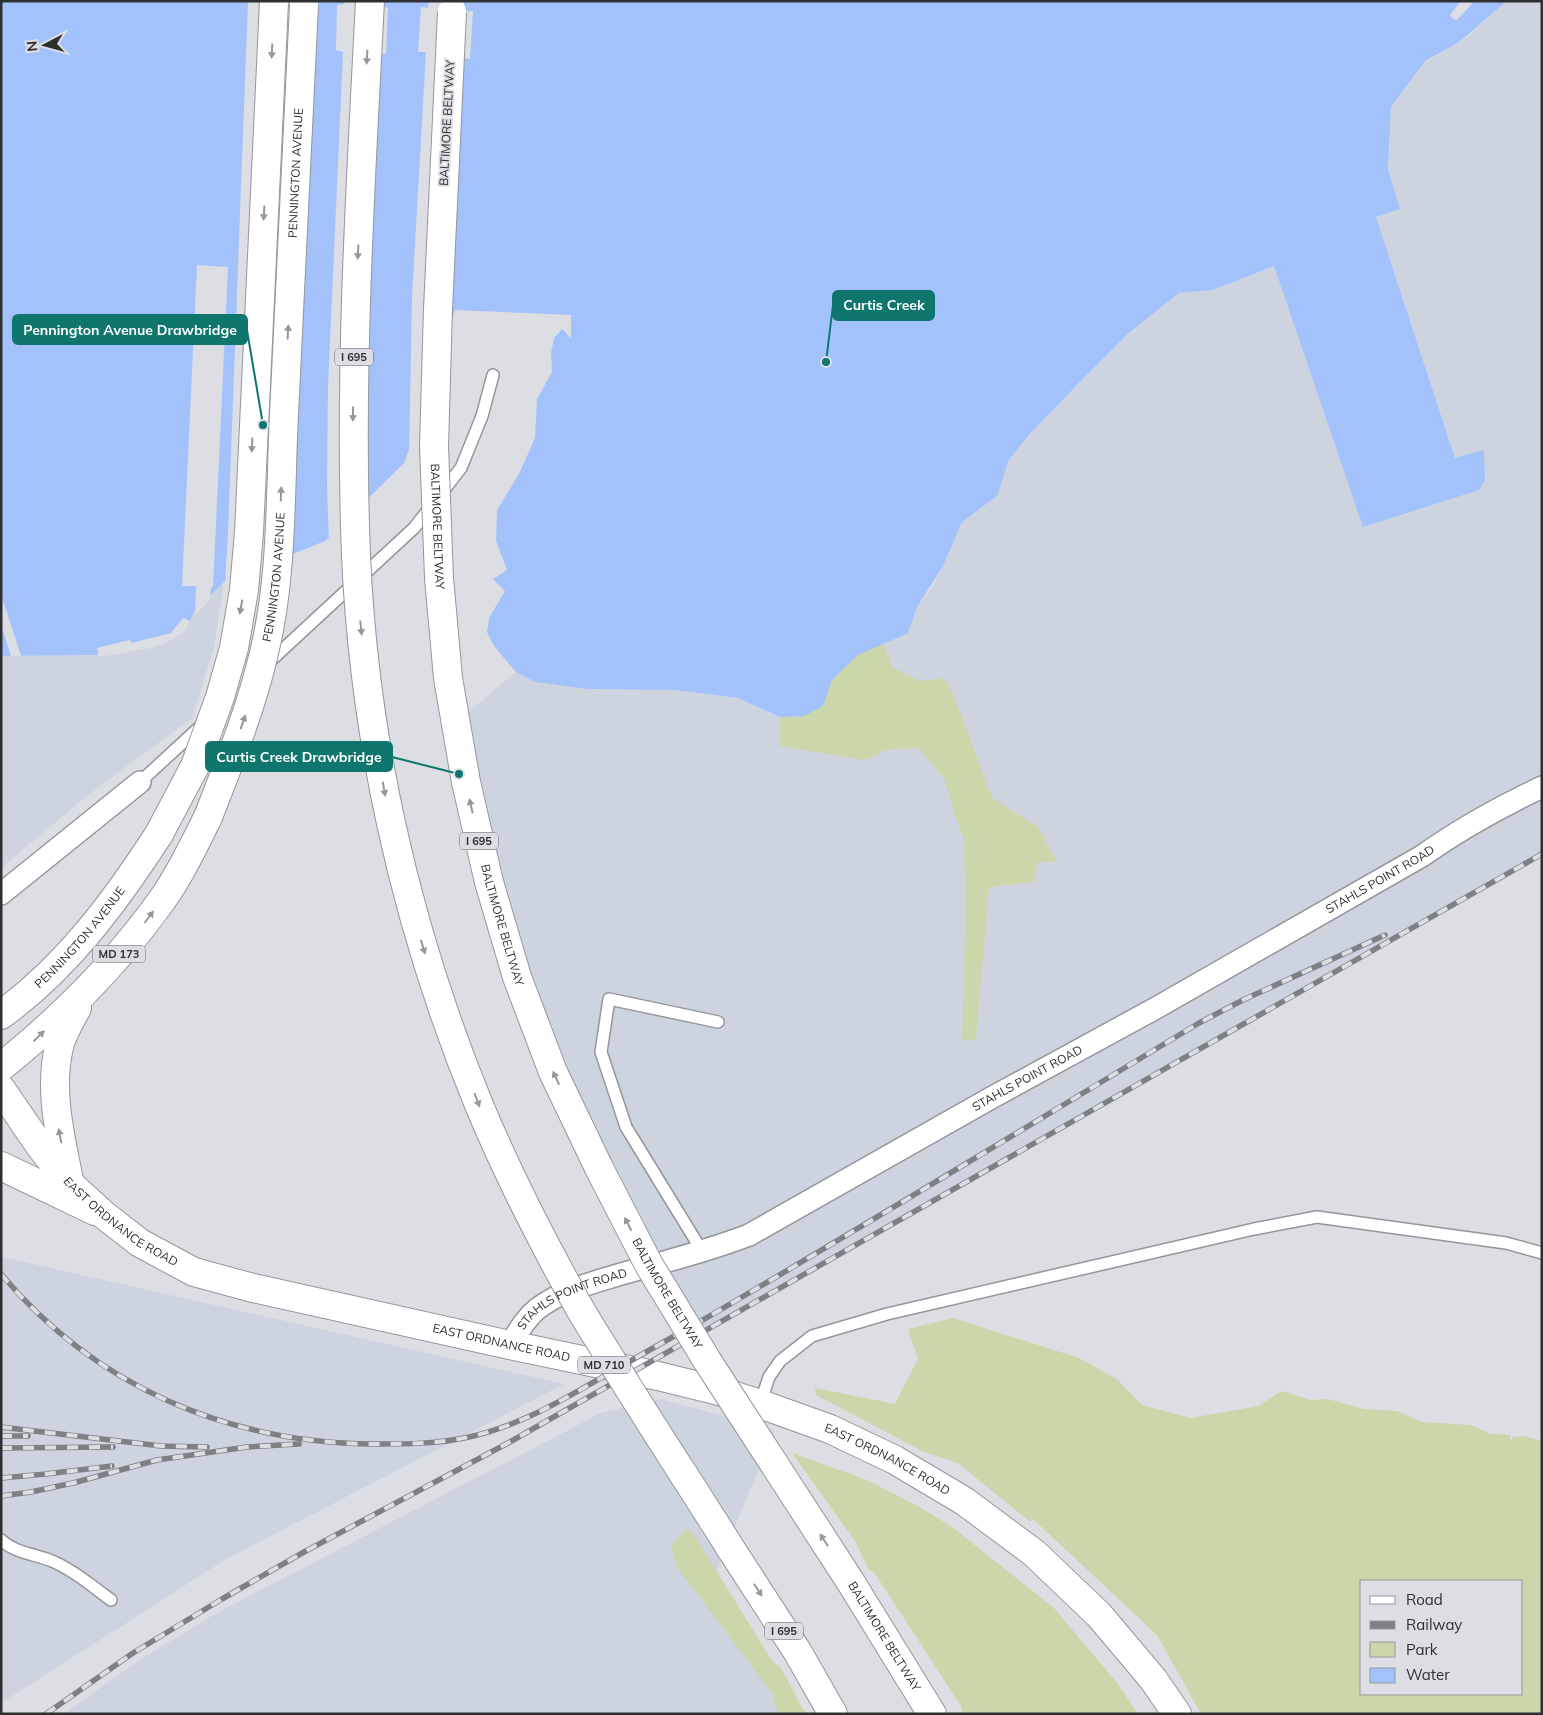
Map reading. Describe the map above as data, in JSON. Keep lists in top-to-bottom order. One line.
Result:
{"streets":{"main road":["BALTIMORE BELTWAY","PENNINGTON AVENUE","I 695","MD 173","EAST ORDNANCE ROAD","MD 710"],"street":["STAHLS POINT ROAD"]},"crossings":[["STAHLS POINT ROAD","EAST ORDNANCE ROAD"]],"places":["Curtis Creek","Pennington Avenue Drawbridge","Curtis Creek Drawbridge"],"legend":["Road","Railway","Park","Water"],"north":"left"}
